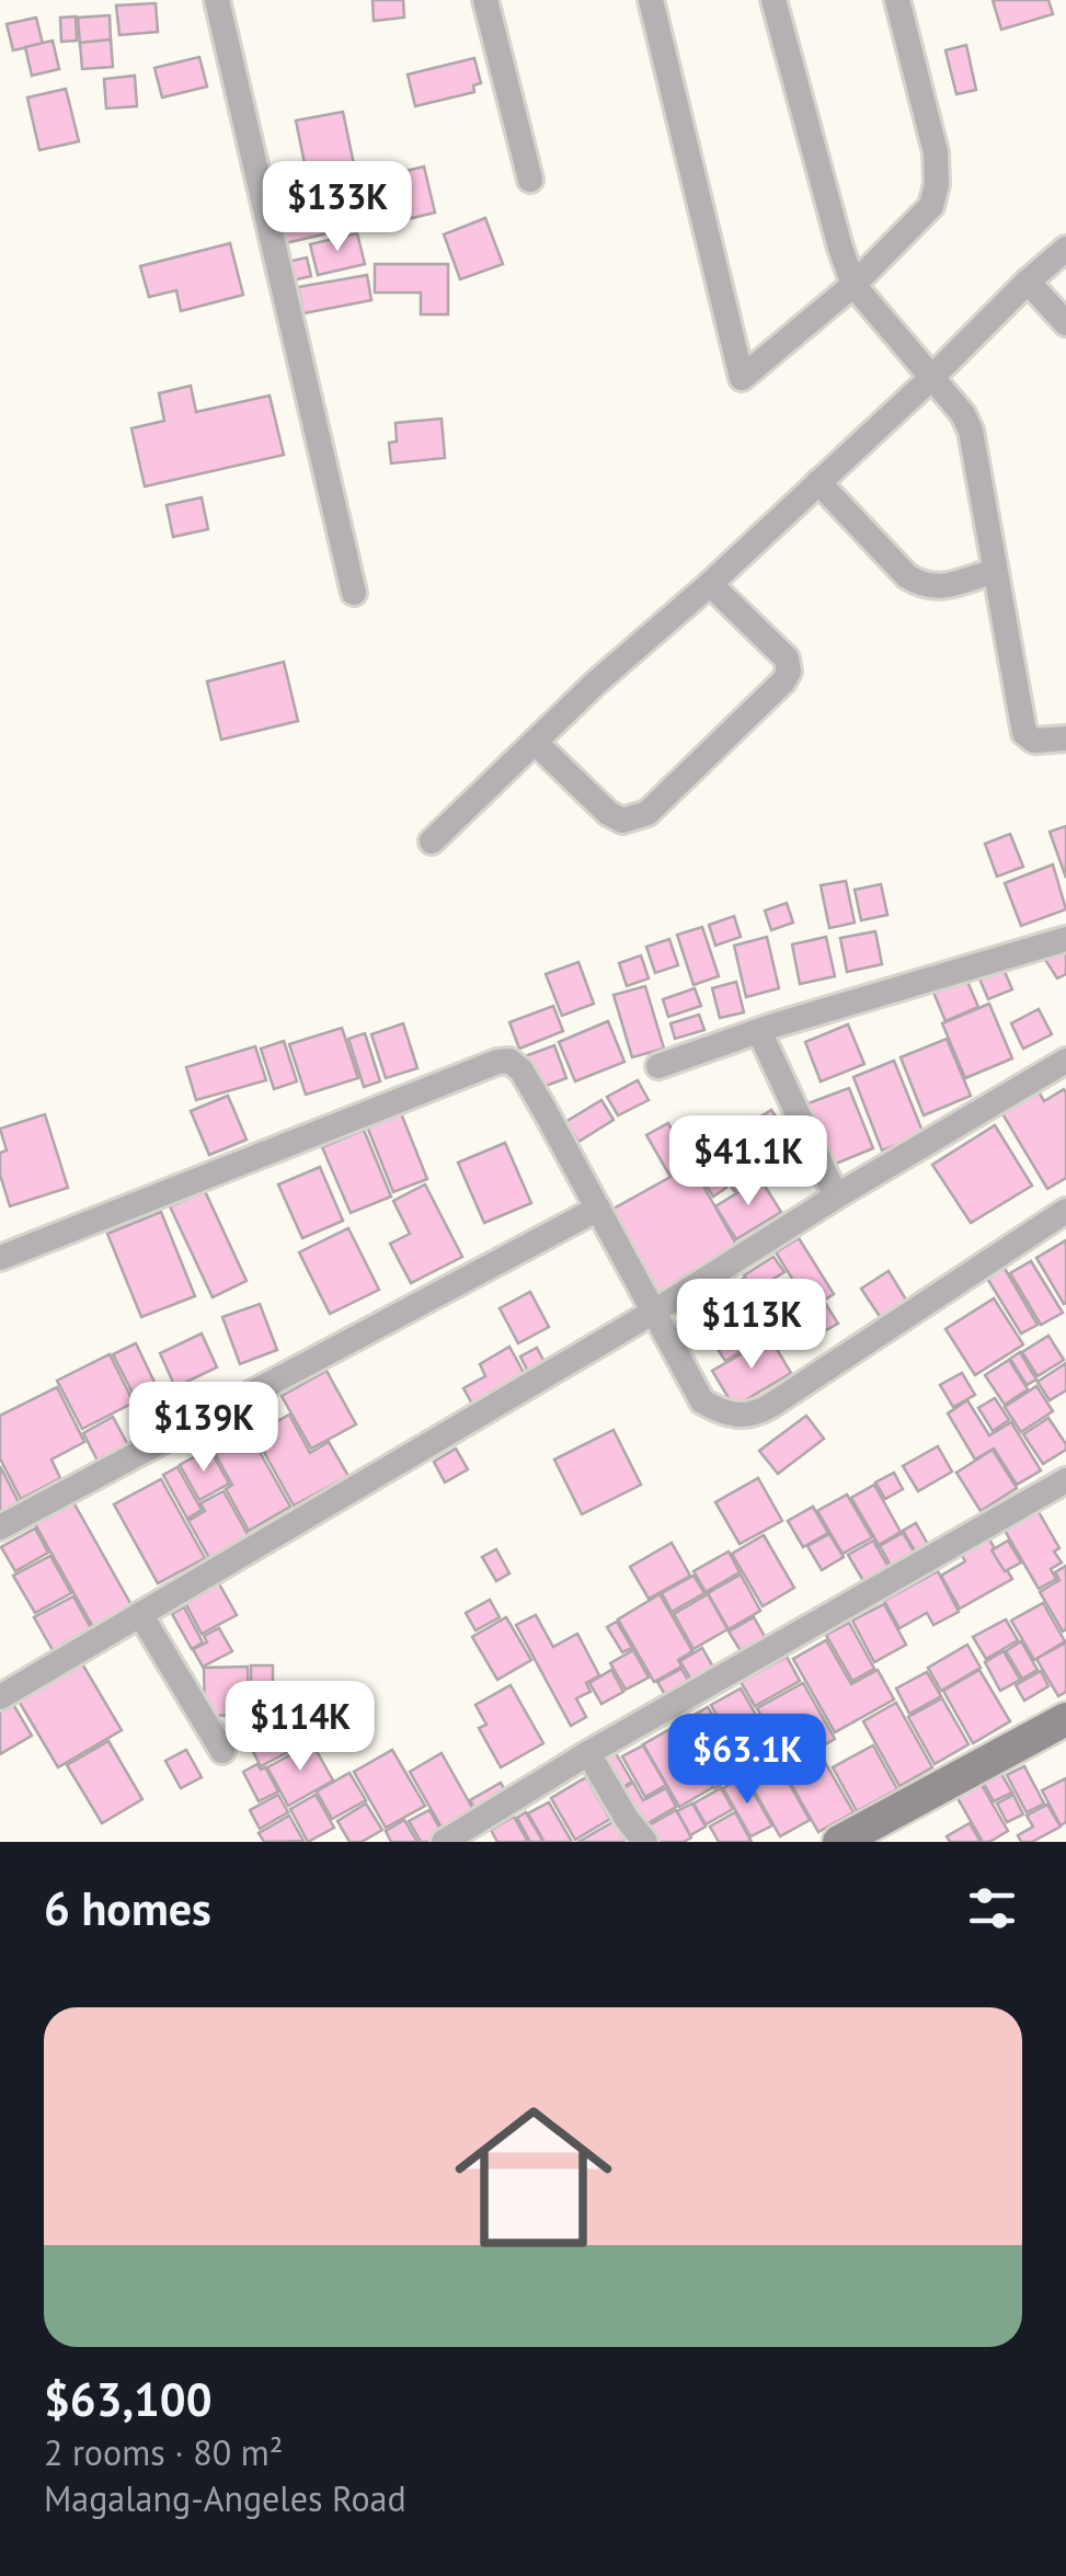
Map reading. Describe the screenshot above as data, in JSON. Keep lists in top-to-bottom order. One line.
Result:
{"page":{"price":["$133K","$41.1K","$113K","$139K","$114K","$63.1K"],"heading":"6 homes","list":[{"name":"$63,100","note":"2 rooms · 80 m² · Magalang-Angeles Road"}]}}
